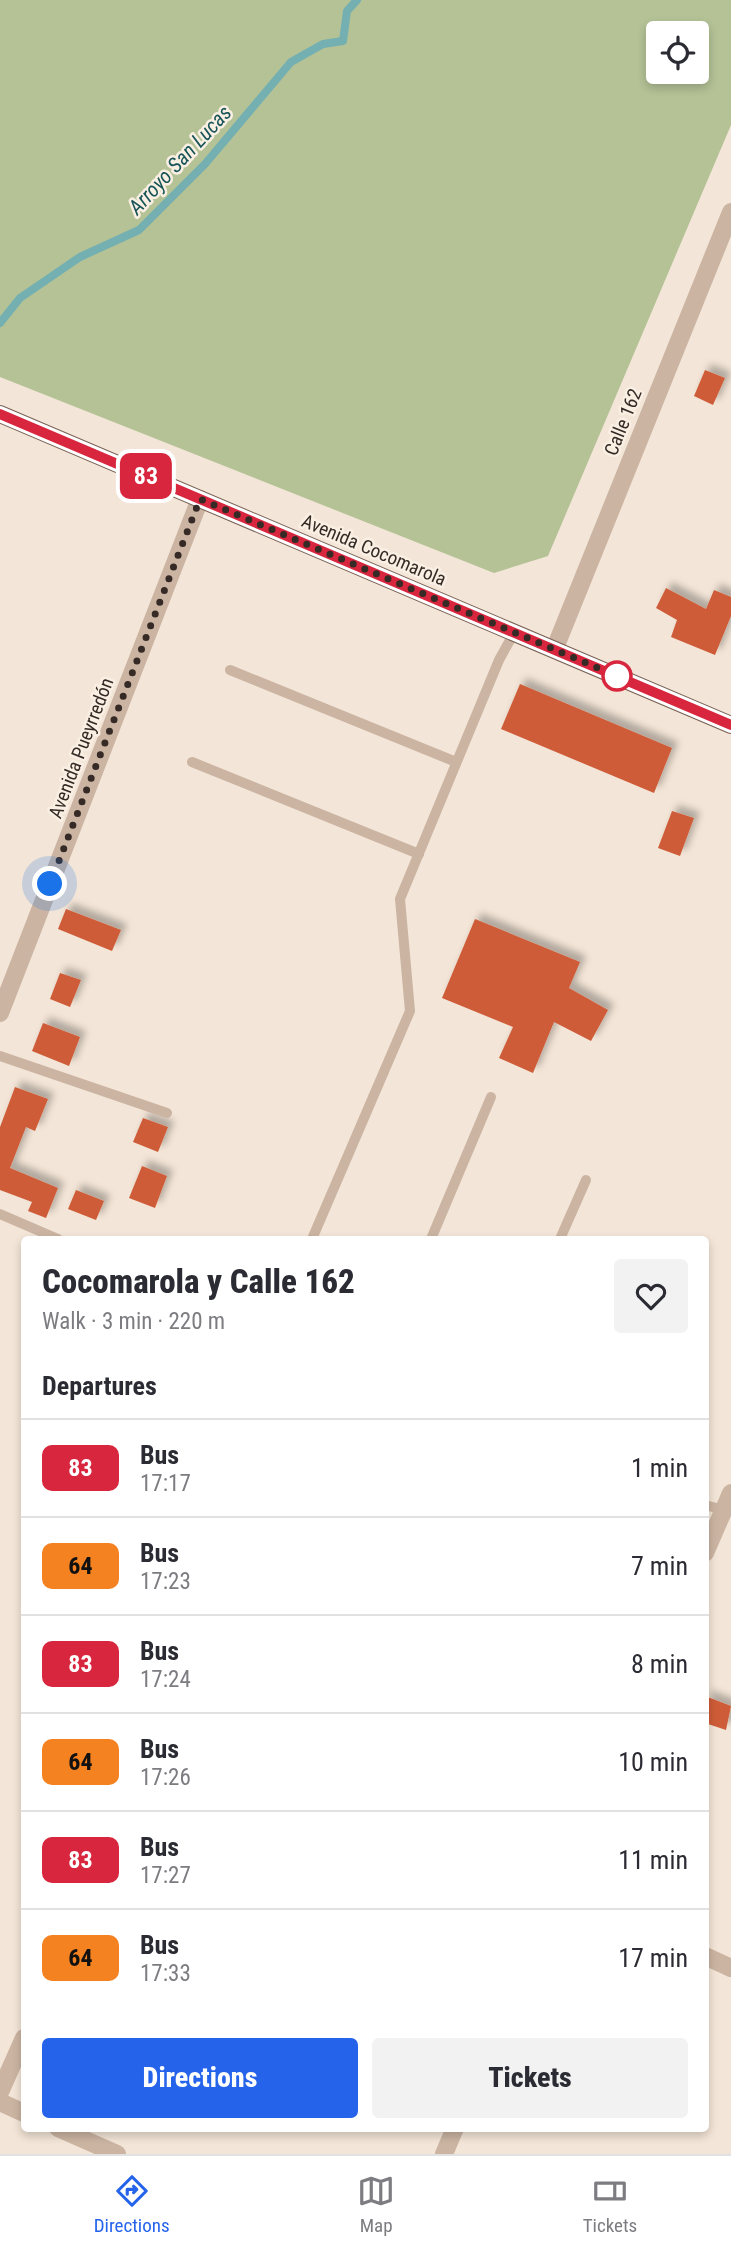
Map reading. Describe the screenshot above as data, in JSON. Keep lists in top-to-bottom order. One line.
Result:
{"streets":{"main road":["Avenida Cocomarola"],"street":["Calle 162","Avenida Pueyrredón"]},"crossings":[["Calle 162","Avenida Cocomarola"],["Avenida Cocomarola","Avenida Pueyrredón"]],"water":["Arroyo San Lucas"],"lines":["bus line 83"],"page":{"on_map":"83","heading":[["Cocomarola y Calle 162","Walk · 3 min · 220 m"],"Departures"],"list":[{"mark":"83","name":"Bus","note":"17:17","value":"1 min"},{"mark":"64","name":"Bus","note":"17:23","value":"7 min"},{"mark":"83","name":"Bus","note":"17:24","value":"8 min"},{"mark":"64","name":"Bus","note":"17:26","value":"10 min"},{"mark":"83","name":"Bus","note":"17:27","value":"11 min"},{"mark":"64","name":"Bus","note":"17:33","value":"17 min"}],"buttons":["Directions","Tickets"],"tabs":["Directions","Map","Tickets"]}}
